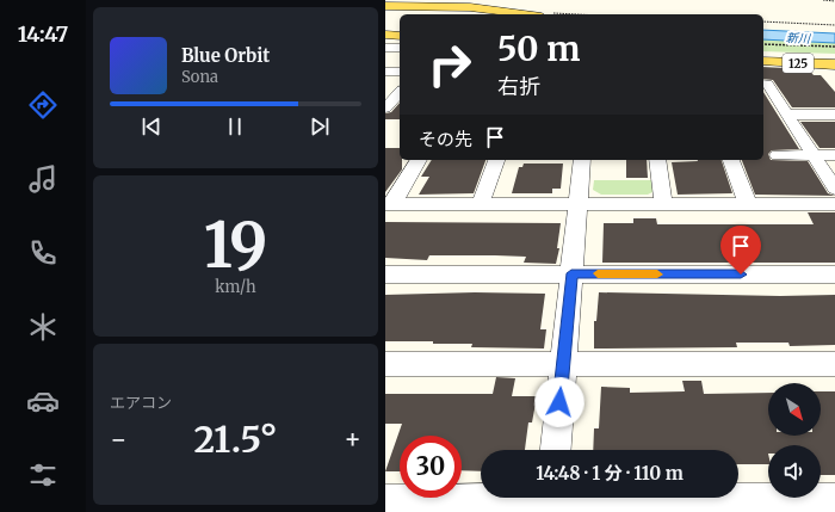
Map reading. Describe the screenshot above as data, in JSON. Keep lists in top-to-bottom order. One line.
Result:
{"streets":{"main road":["125"]},"water":["新川"],"north":"bottom right","page":{"tabs":"14:47","turn":["50 m","右折"],"song":["Blue Orbit","Sona"],"then":"その先","tile":[["19","km/h"],"エアコン"],"heat":["−","21.5°","+"],"limit":"30","trip":"14:48 · 1 分 · 110 m"}}
